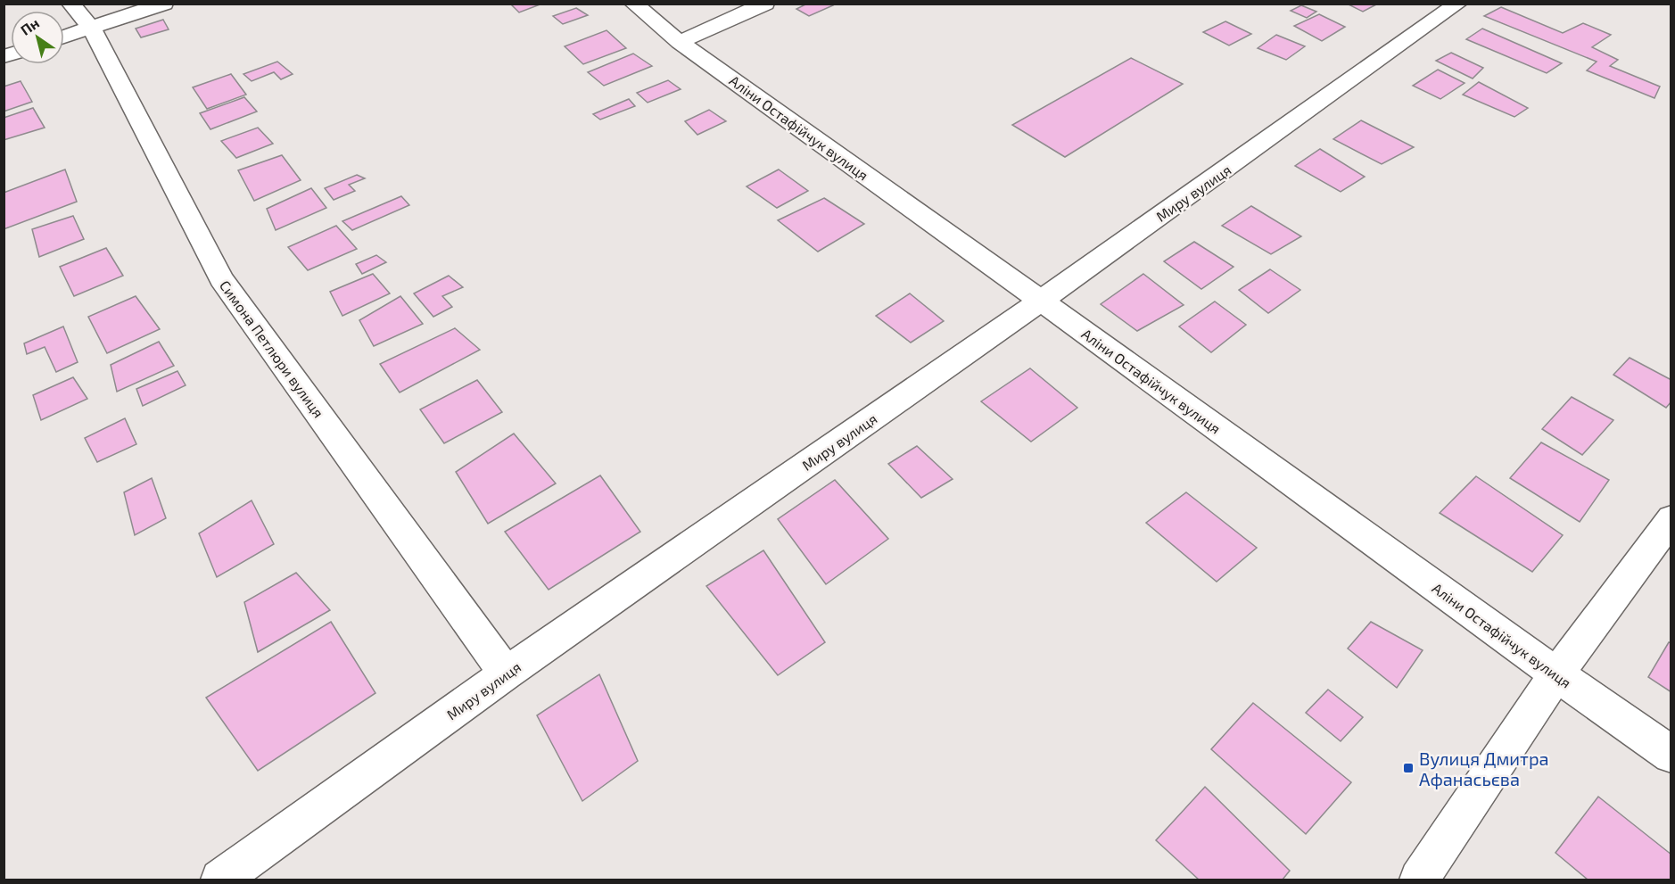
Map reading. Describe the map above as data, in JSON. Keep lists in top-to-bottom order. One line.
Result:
{"streets":{"street":["Алiни Остафійчук вулиця","Миру вулиця","Симона Петлюри вулиця"]},"crossings":[["Алiни Остафійчук вулиця","Миру вулиця"],["Миру вулиця","Симона Петлюри вулиця"]],"places":{"transit":["Вулиця Дмитра Афанасьєва"]},"north":"top left"}
